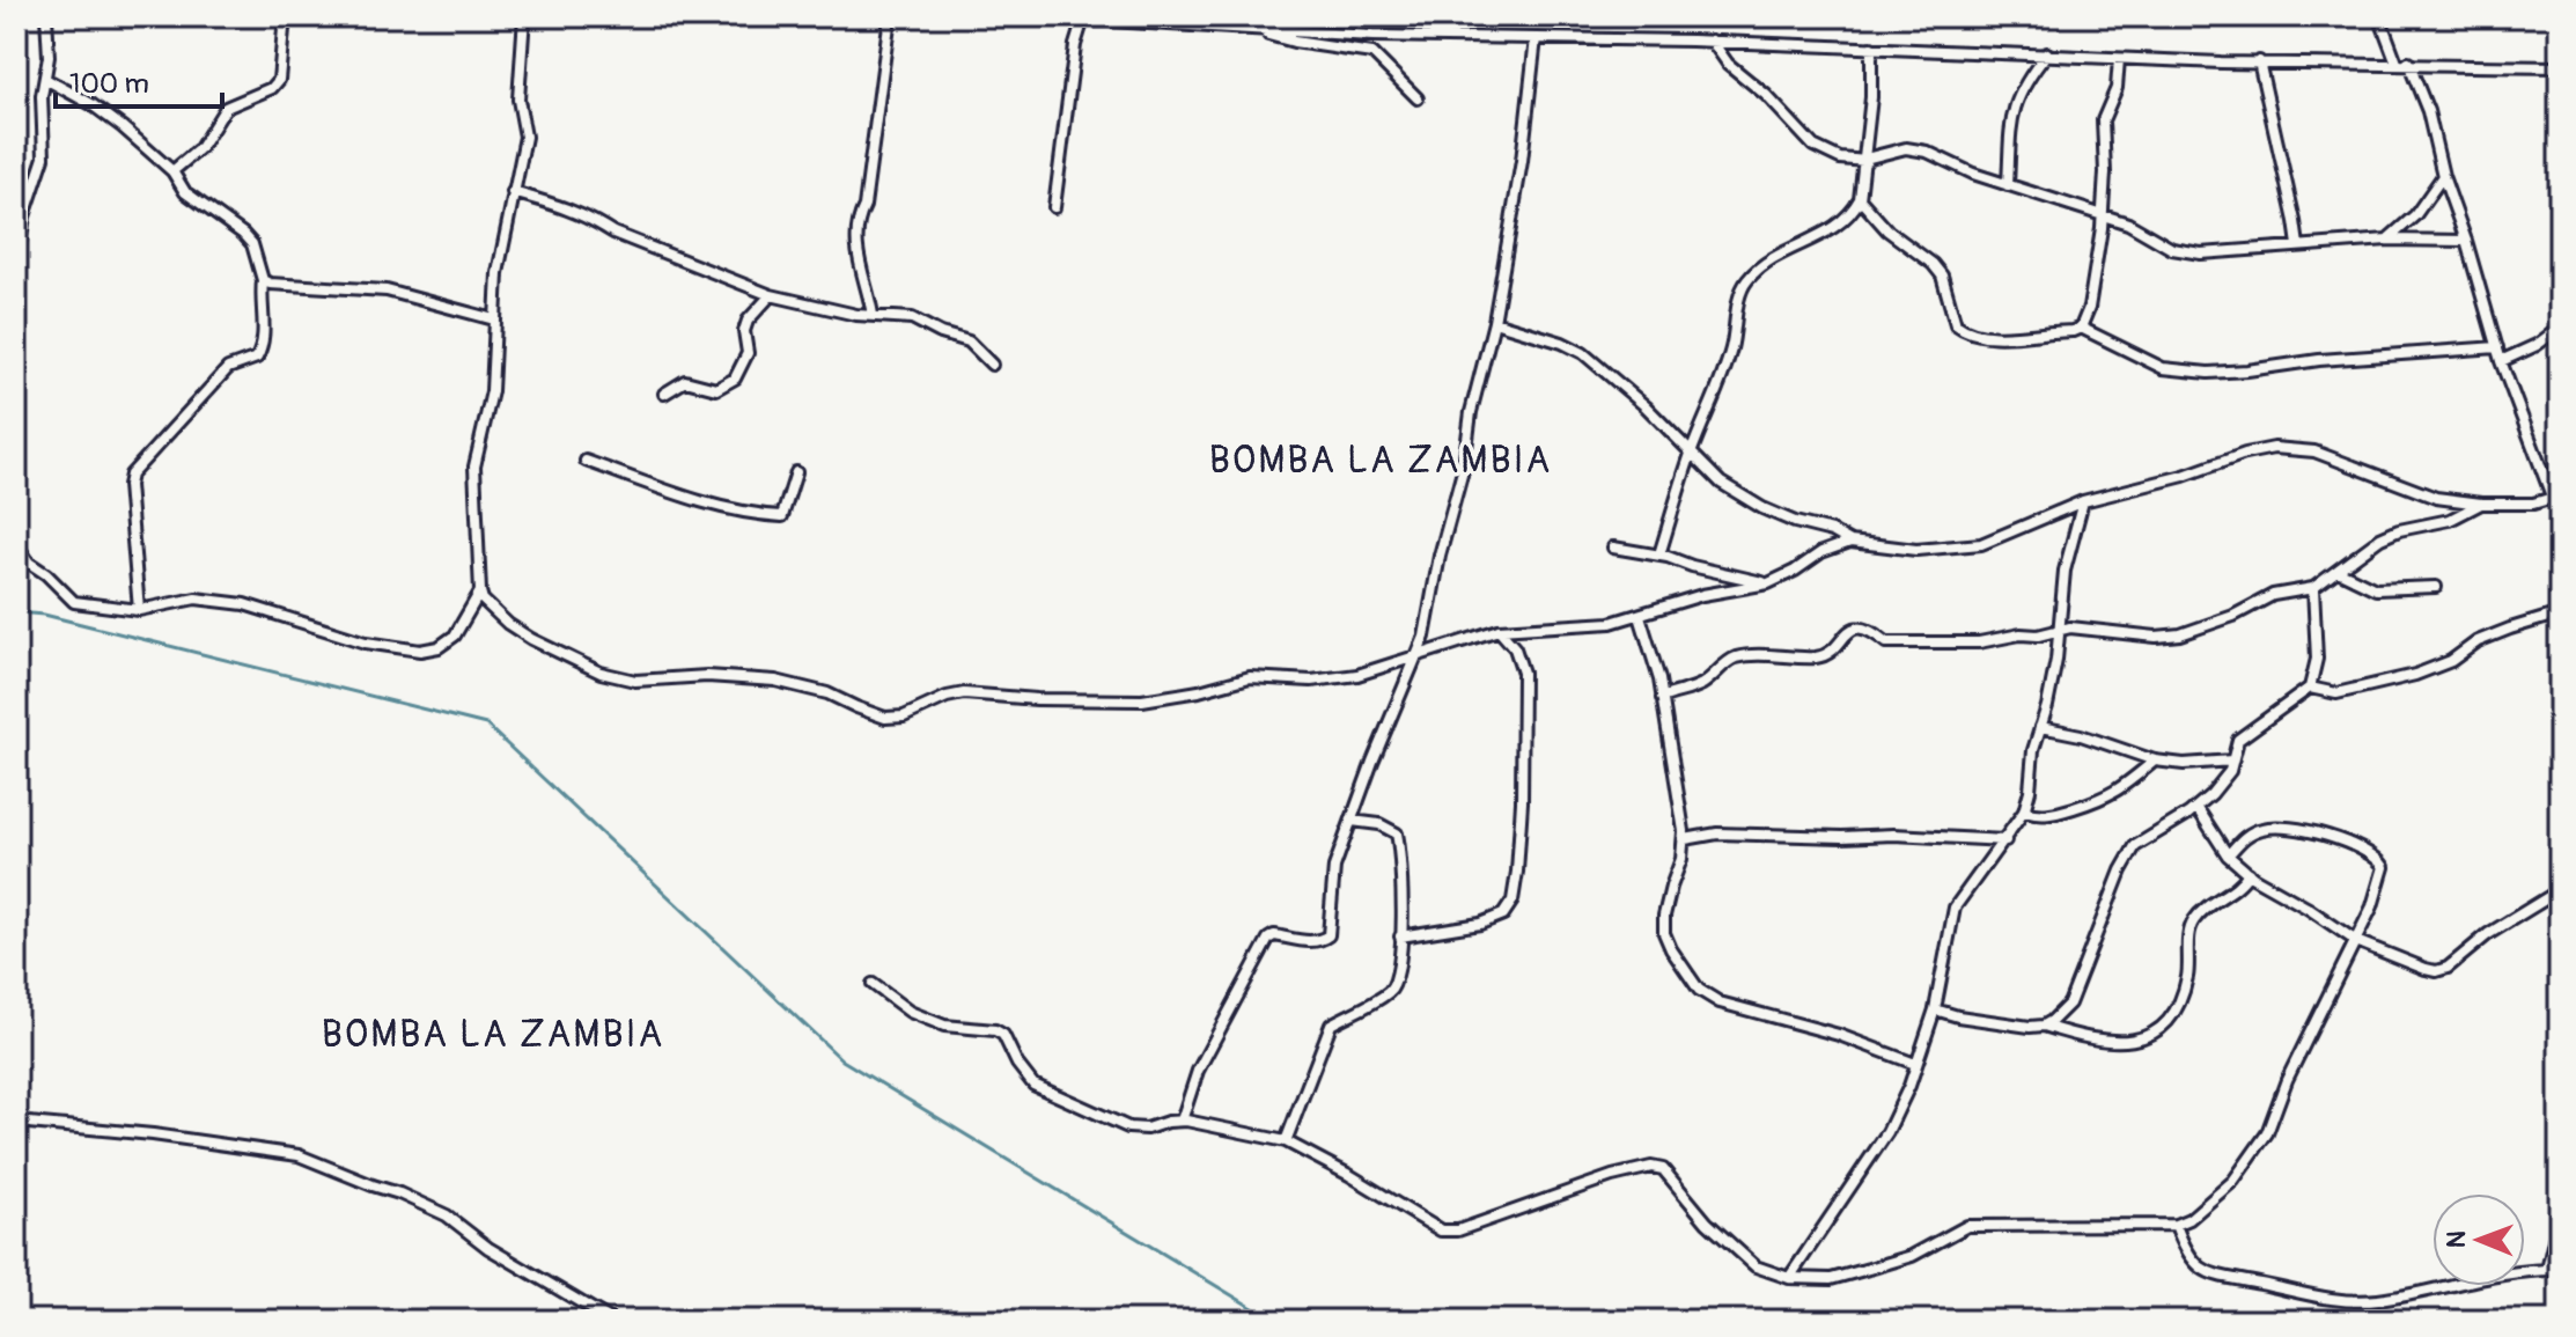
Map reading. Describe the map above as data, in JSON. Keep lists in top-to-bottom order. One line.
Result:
{"districts":["BOMBA LA ZAMBIA","BOMBA LA ZAMBIA"],"scale_bar":"100 m","north":"left"}
